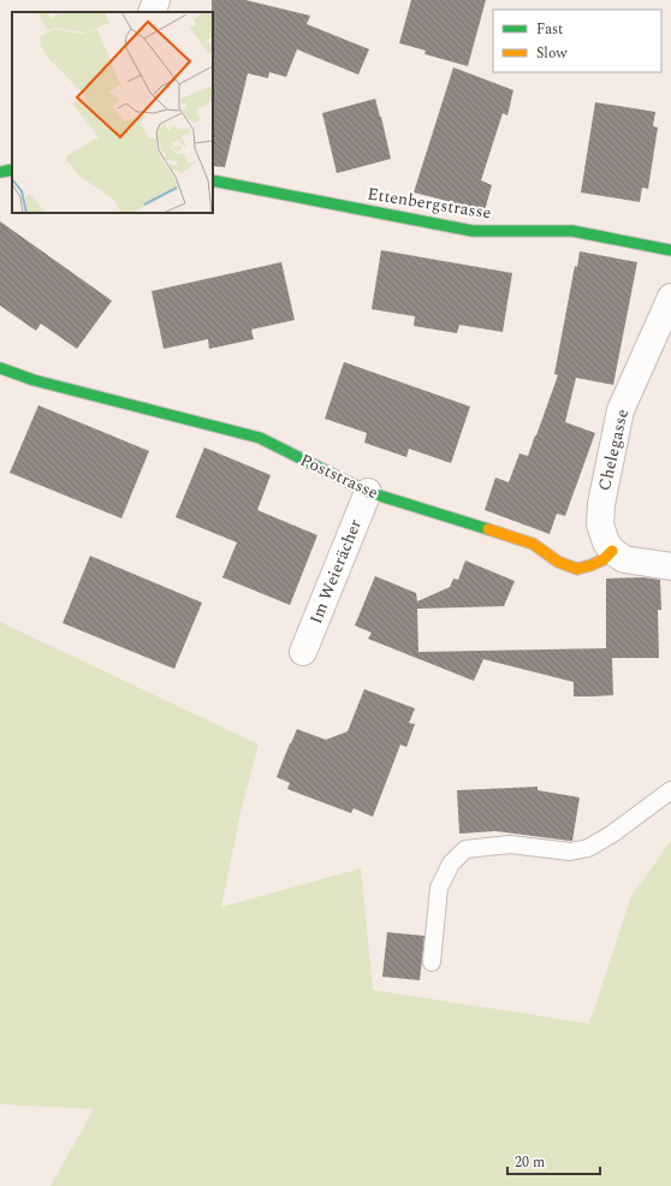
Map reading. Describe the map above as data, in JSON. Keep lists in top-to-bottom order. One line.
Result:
{"streets":{"street":["Ettenbergstrasse","Chelegasse","Poststrasse","Im Weierächer"]},"crossings":[["Chelegasse","Poststrasse"],["Poststrasse","Im Weierächer"]],"legend":["Fast","Slow"],"scale_bar":"20 m"}
